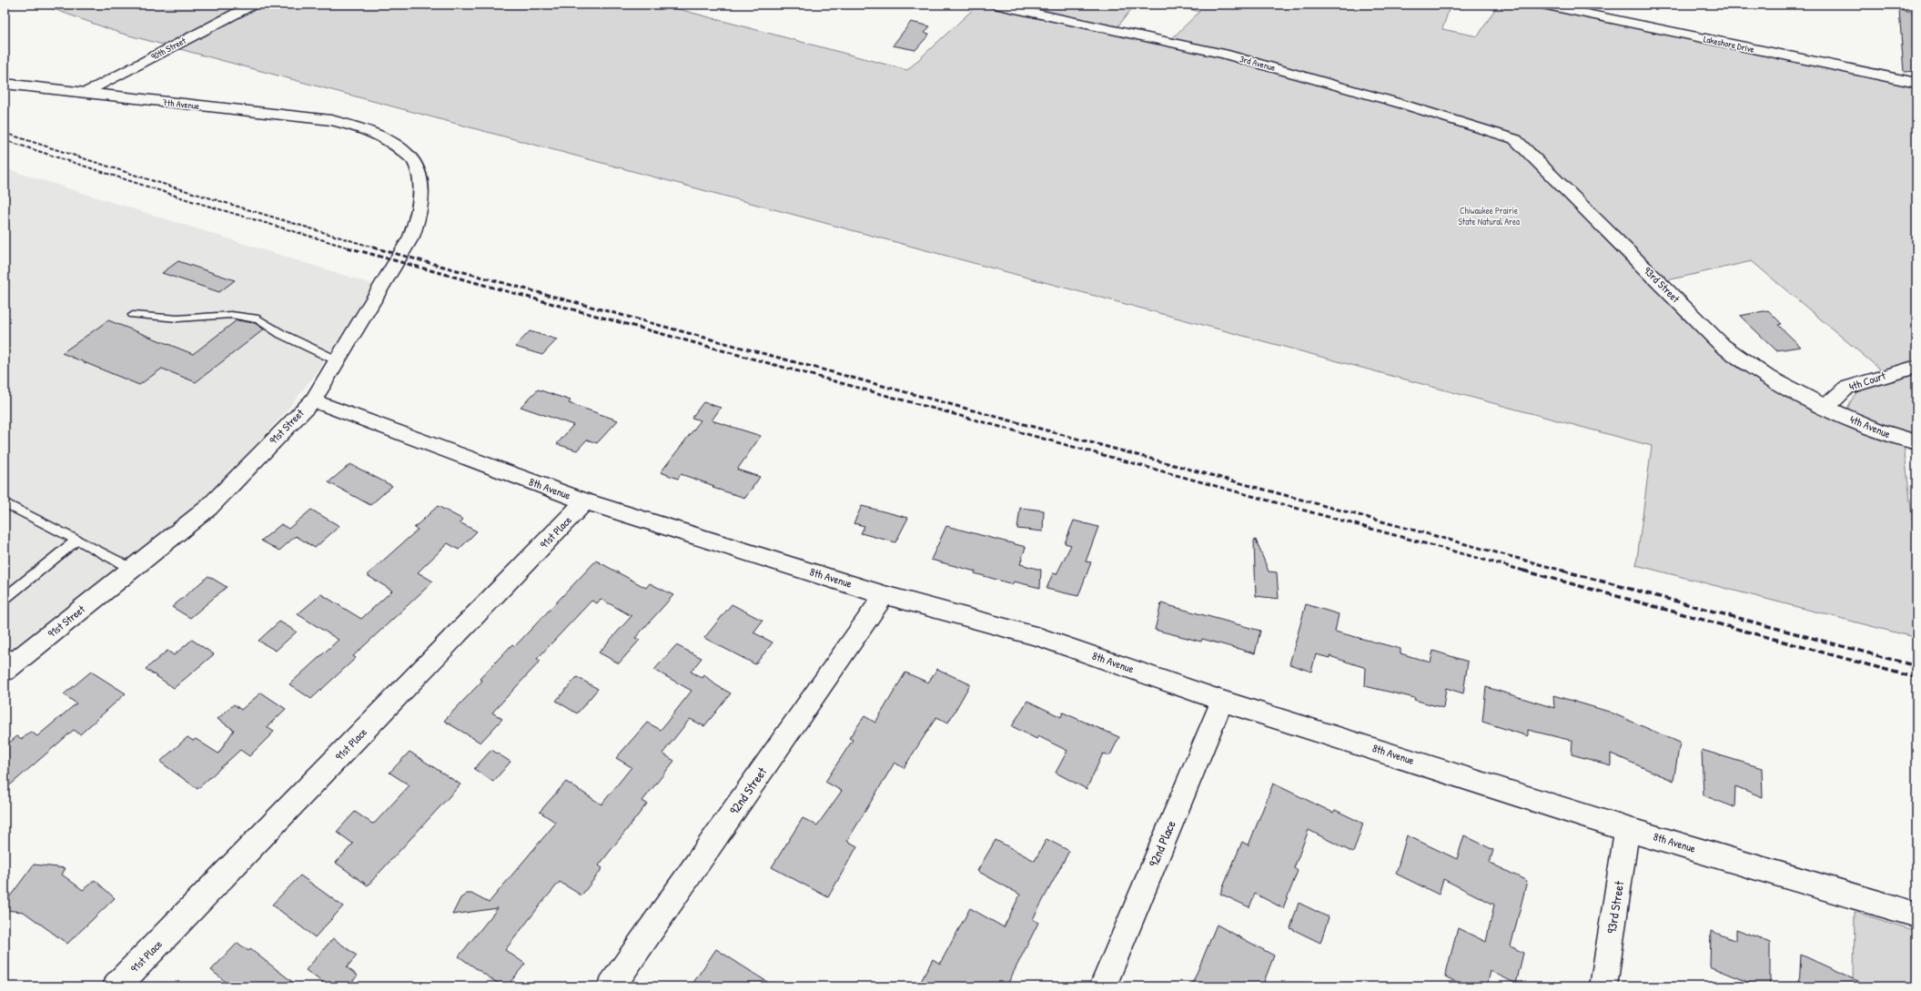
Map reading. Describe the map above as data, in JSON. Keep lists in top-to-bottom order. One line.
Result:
{"streets":{"street":["Lakeshore Drive","90th Street","3rd Avenue","7th Avenue","93rd Street","4th Court","91st Street","4th Avenue","8th Avenue","91st Place","92nd Street","92nd Place"]},"crossings":[["90th Street","7th Avenue"],["3rd Avenue","93rd Street"],["7th Avenue","91st Street"],["93rd Street","4th Court"],["93rd Street","4th Avenue"],["93rd Street","8th Avenue"],["4th Court","4th Avenue"],["91st Street","8th Avenue"],["8th Avenue","91st Place"],["8th Avenue","92nd Street"],["8th Avenue","92nd Place"]],"parks":["Chiwaukee Prairie State Natural Area"]}
